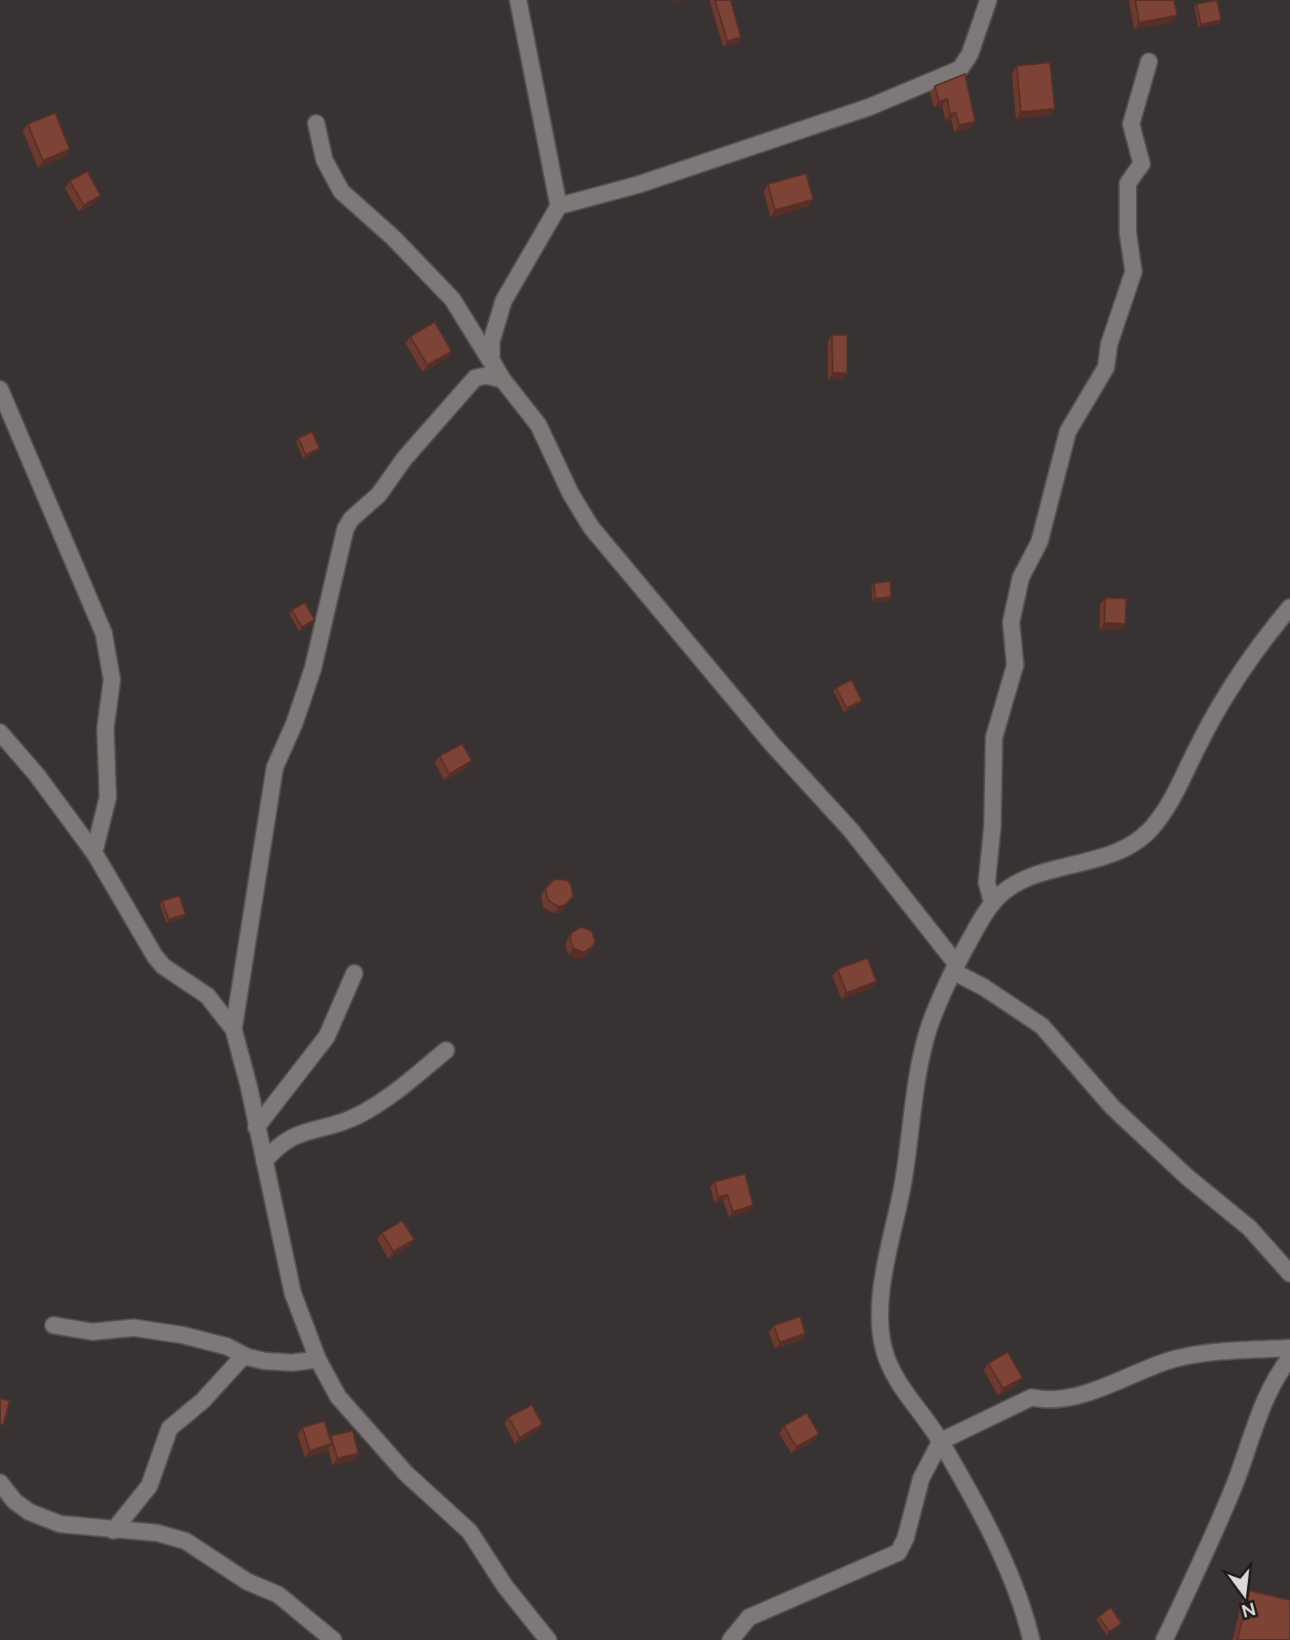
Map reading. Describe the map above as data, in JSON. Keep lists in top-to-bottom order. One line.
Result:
{"north":"bottom"}
